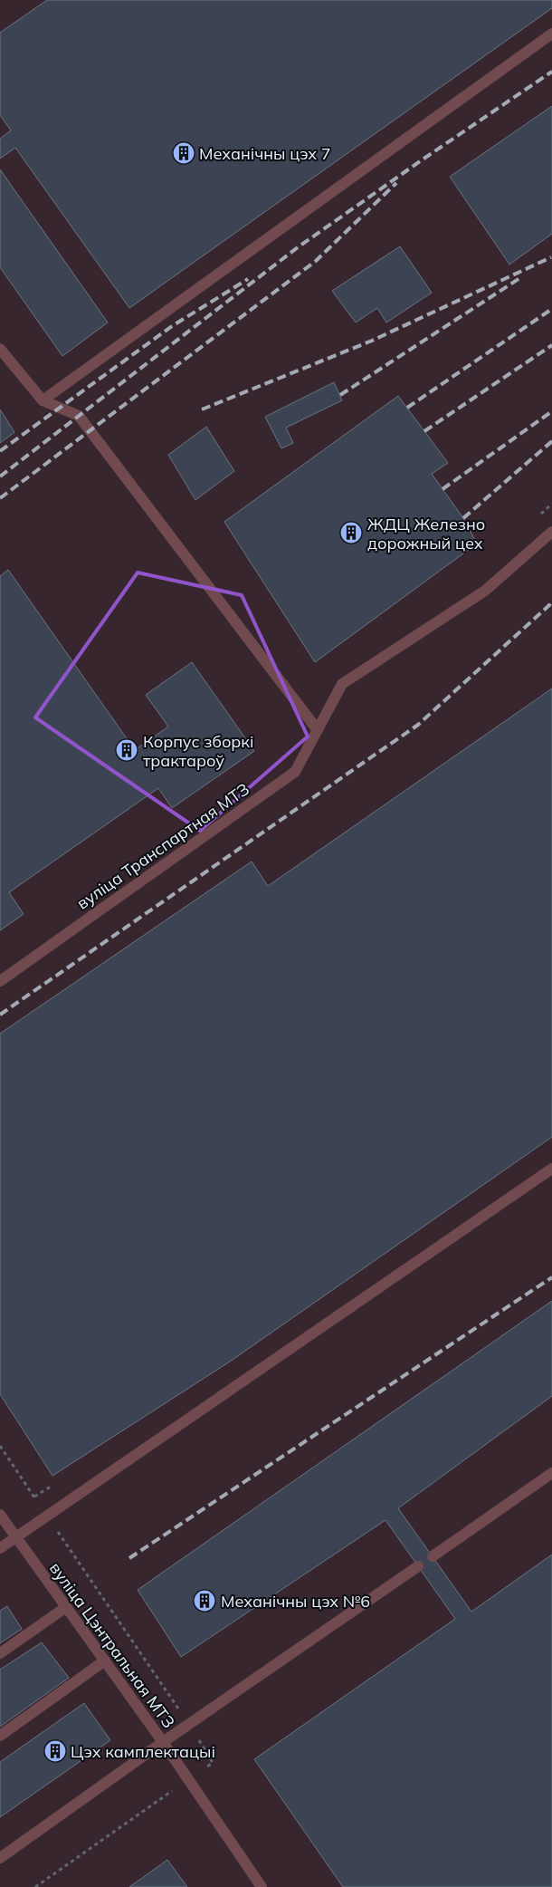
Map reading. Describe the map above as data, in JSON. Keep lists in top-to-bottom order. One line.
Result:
{"streets":{"lane":["вуліца Транспартная МТЗ","вуліца Цэнтральная МТЗ"]},"places":{"building":["Механічны цэх 7","ЖДЦ Железно дорожный цех","Корпус зборкі трактароў","Механічны цэх №6","Цэх камплектацыі"]}}
